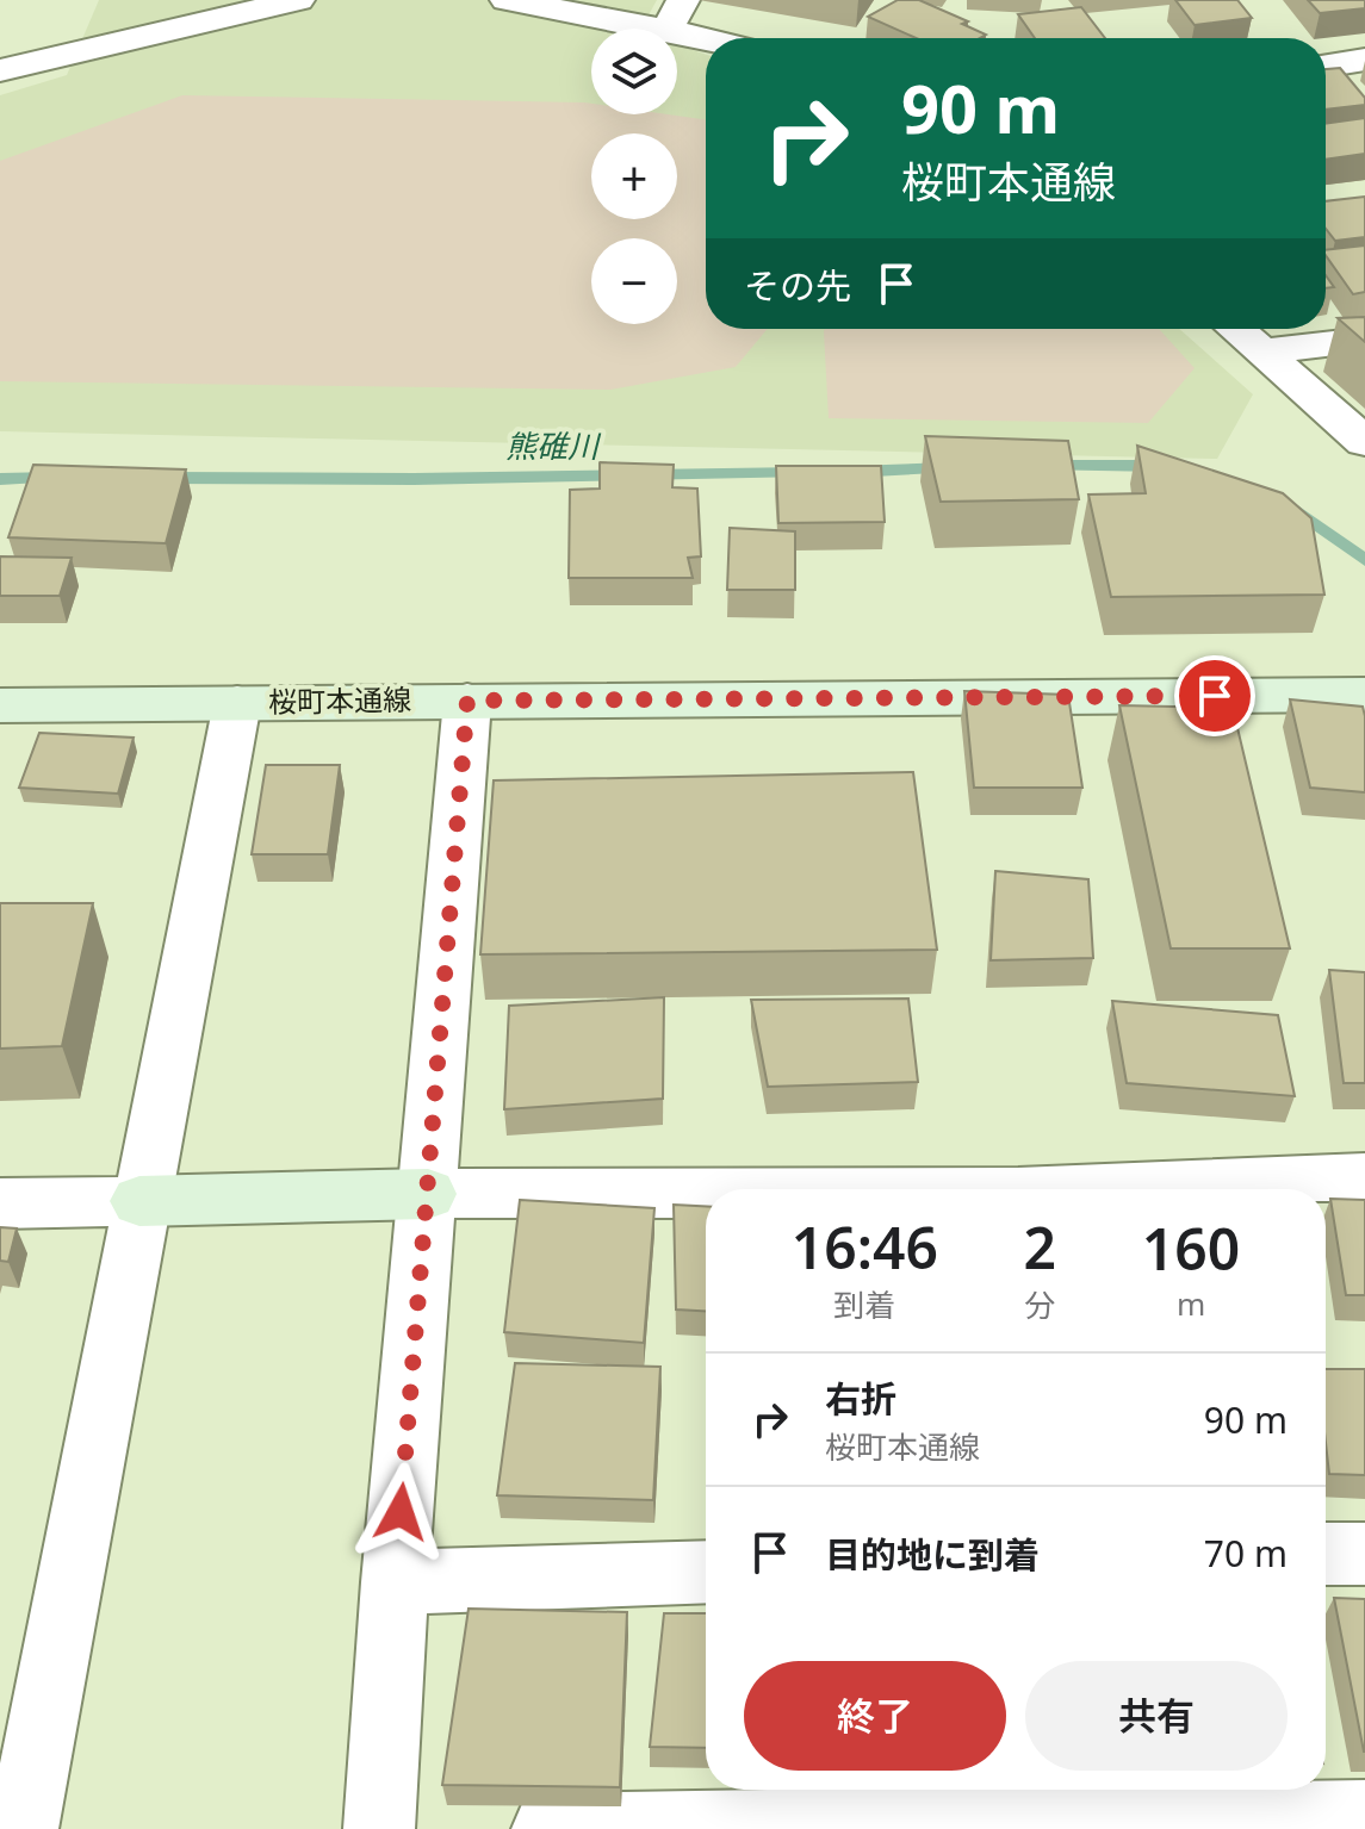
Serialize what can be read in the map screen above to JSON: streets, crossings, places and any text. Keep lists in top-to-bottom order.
{
  "streets": {
    "street": ["桜町本通線"]
  },
  "water": ["熊碓川"],
  "page": {
    "map_buttons": ["+", "−"],
    "turn": ["90 m", "桜町本通線"],
    "then": "その先",
    "eta": [
      "16:46",
      "到着",
      "2",
      "分",
      "160",
      "m"
    ],
    "list": [
      {
        "name": "右折",
        "note": "桜町本通線",
        "value": "90 m"
      },
      {
        "name": "目的地に到着",
        "value": "70 m"
      }
    ],
    "buttons": ["終了", "共有"]
  }
}
